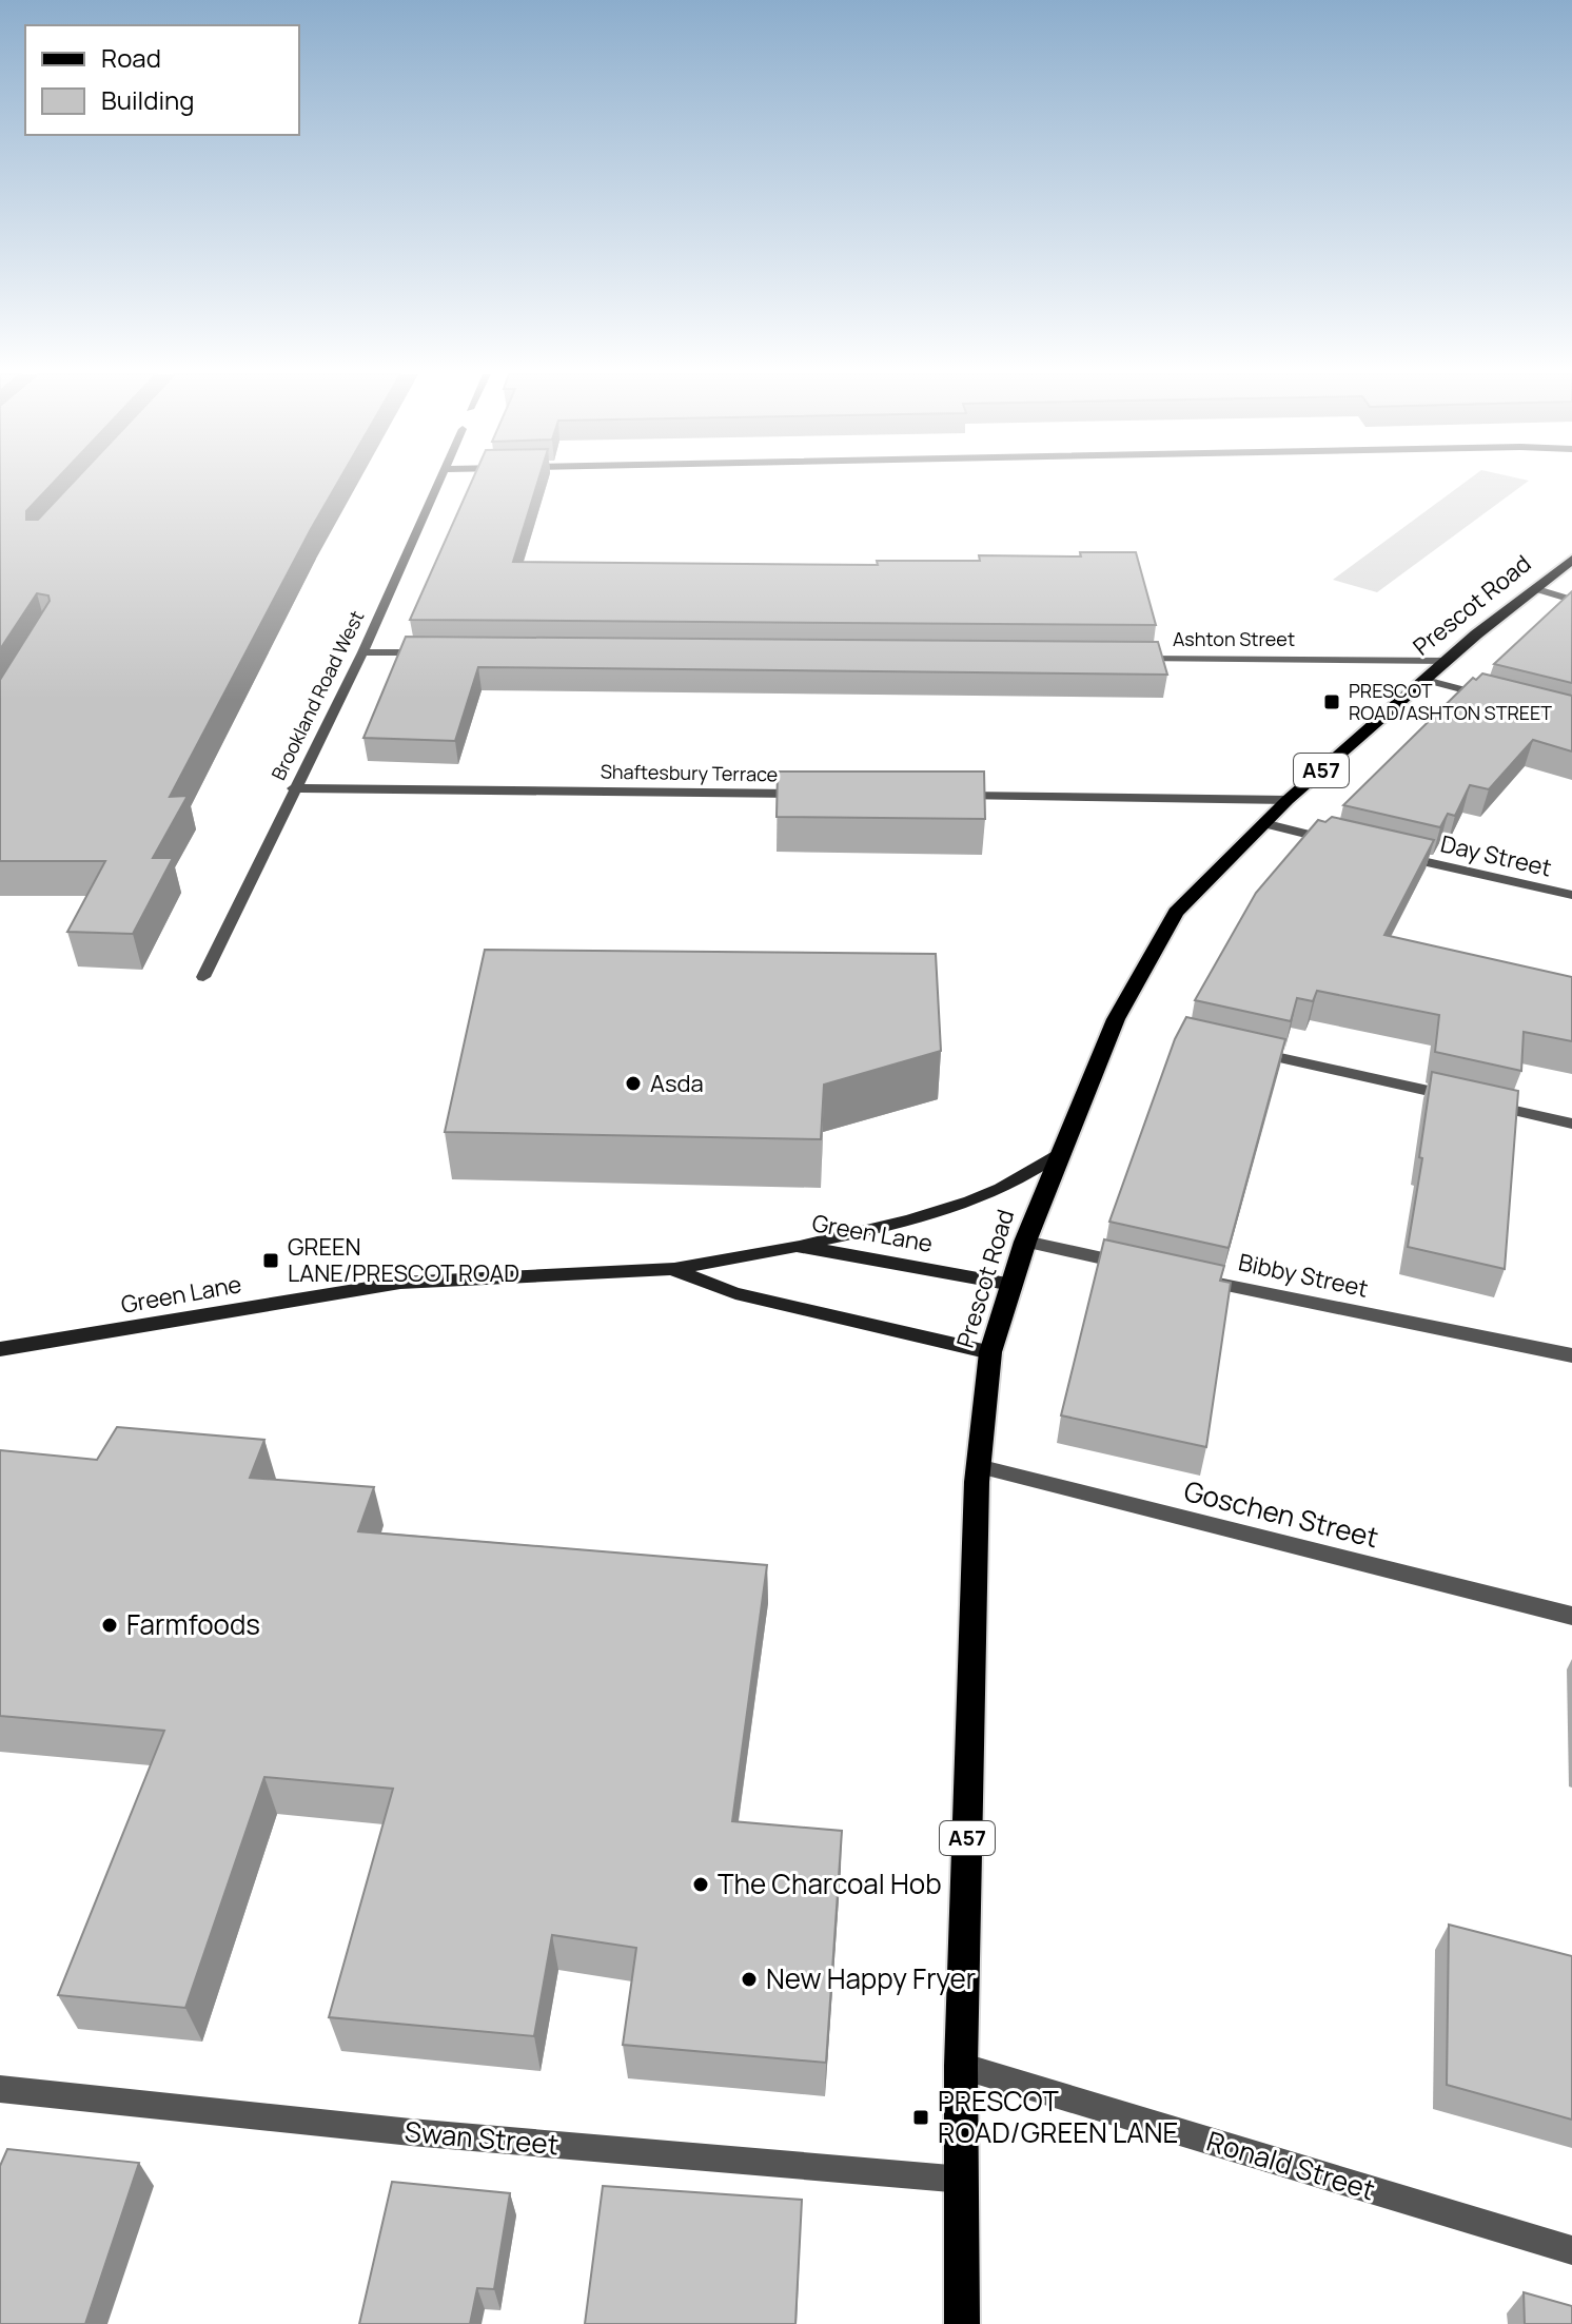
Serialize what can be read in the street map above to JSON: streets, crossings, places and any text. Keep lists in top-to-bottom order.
{
  "streets": {
    "main road": ["Prescot Road", "A57", "Green Lane"],
    "street": [
      "Ashton Street",
      "Brookland Road West",
      "Shaftesbury Terrace",
      "Day Street",
      "Bibby Street",
      "Goschen Street",
      "Swan Street",
      "Ronald Street"
    ]
  },
  "crossings": [
    ["Prescot Road", "Ashton Street"],
    ["Prescot Road", "Green Lane"],
    ["Prescot Road", "Goschen Street"],
    ["Prescot Road", "Swan Street"],
    ["Prescot Road", "Ronald Street"],
    ["Brookland Road West", "Shaftesbury Terrace"]
  ],
  "places": {
    "transit": ["PRESCOT ROAD/ASHTON STREET", "GREEN LANE/PRESCOT ROAD", "PRESCOT ROAD/GREEN LANE"],
    "other": [
      "Asda",
      "Farmfoods",
      "The Charcoal Hob",
      "New Happy Fryer"
    ]
  },
  "legend": ["Road", "Building"]
}
